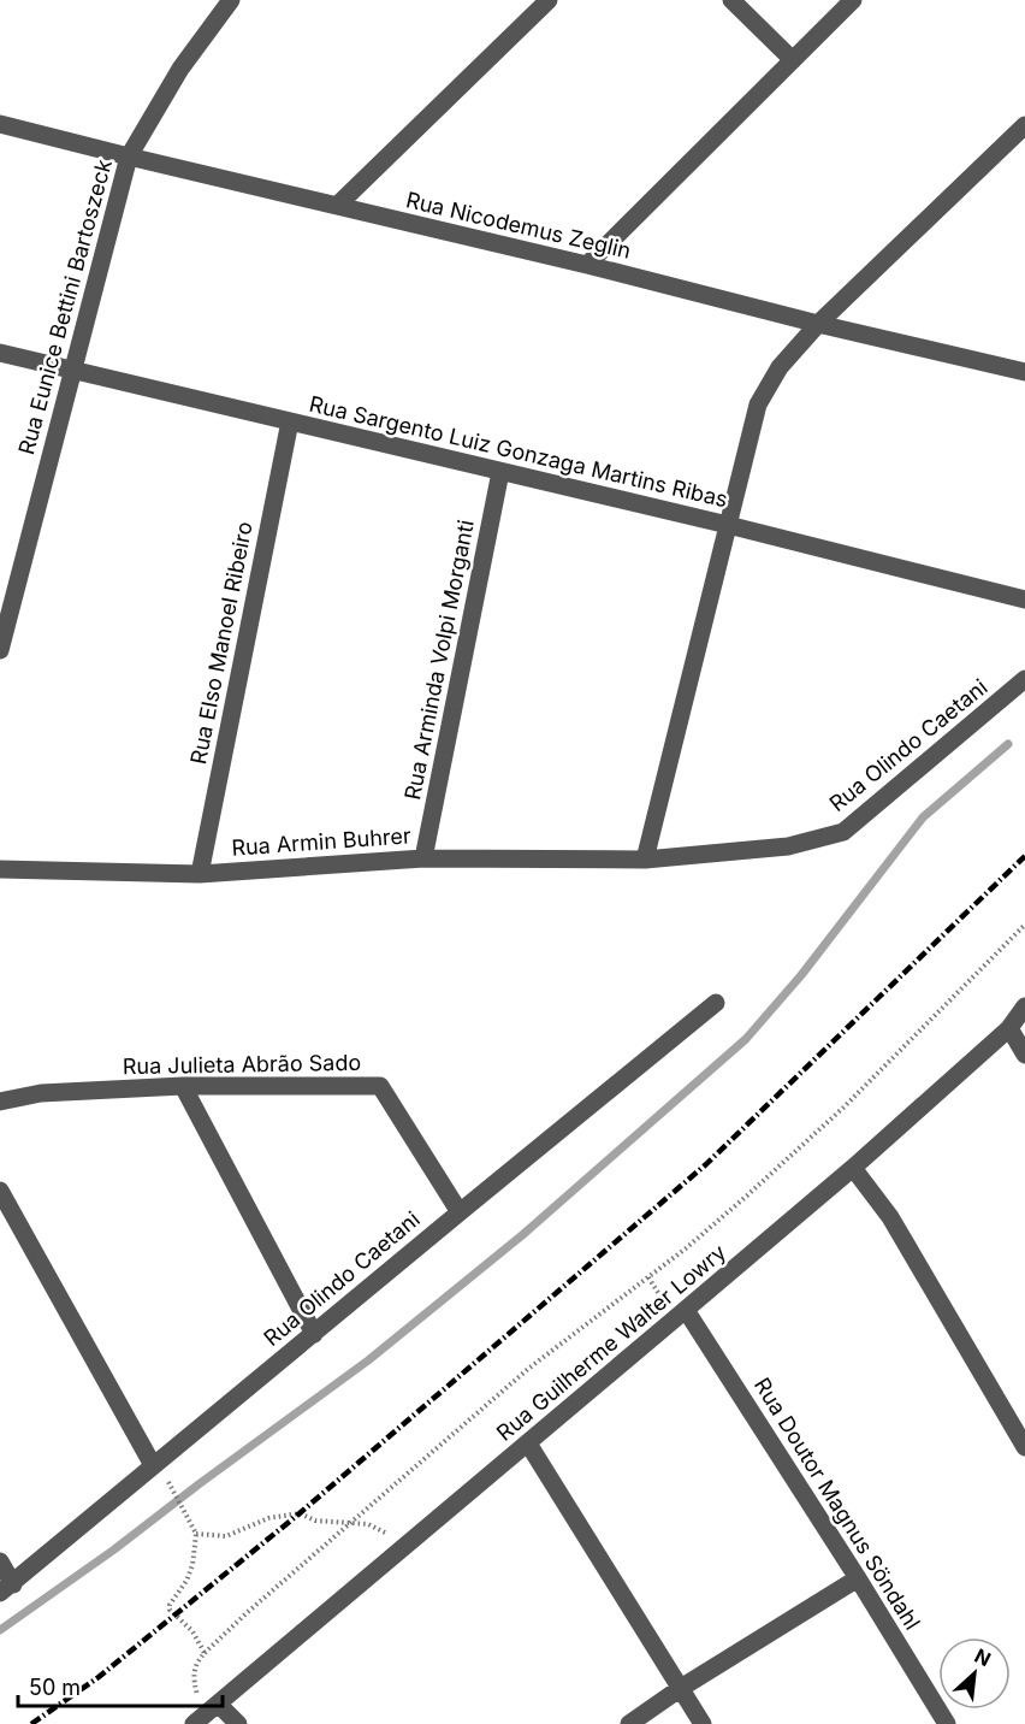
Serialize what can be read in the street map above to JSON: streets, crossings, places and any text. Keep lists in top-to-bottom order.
{
  "streets": {
    "street": [
      "Rua Nicodemus Zeglin",
      "Rua Eunice Bettini Bartoszeck",
      "Rua Sargento Luiz Gonzaga Martins Ribas",
      "Rua Elso Manoel Ribeiro",
      "Rua Arminda Volpi Morganti",
      "Rua Olindo Caetani",
      "Rua Armin Buhrer",
      "Rua Julieta Abrão Sado",
      "Rua Guilherme Walter Lowry",
      "Rua Doutor Magnus Söndahl"
    ]
  },
  "crossings": [
    ["Rua Nicodemus Zeglin", "Rua Eunice Bettini Bartoszeck"],
    ["Rua Eunice Bettini Bartoszeck", "Rua Sargento Luiz Gonzaga Martins Ribas"],
    ["Rua Sargento Luiz Gonzaga Martins Ribas", "Rua Elso Manoel Ribeiro"],
    ["Rua Sargento Luiz Gonzaga Martins Ribas", "Rua Arminda Volpi Morganti"],
    ["Rua Elso Manoel Ribeiro", "Rua Armin Buhrer"],
    ["Rua Arminda Volpi Morganti", "Rua Armin Buhrer"],
    ["Rua Olindo Caetani", "Rua Armin Buhrer"],
    ["Rua Olindo Caetani", "Rua Julieta Abrão Sado"],
    ["Rua Guilherme Walter Lowry", "Rua Doutor Magnus Söndahl"]
  ],
  "scale_bar": "50 m",
  "north": "top right"
}
